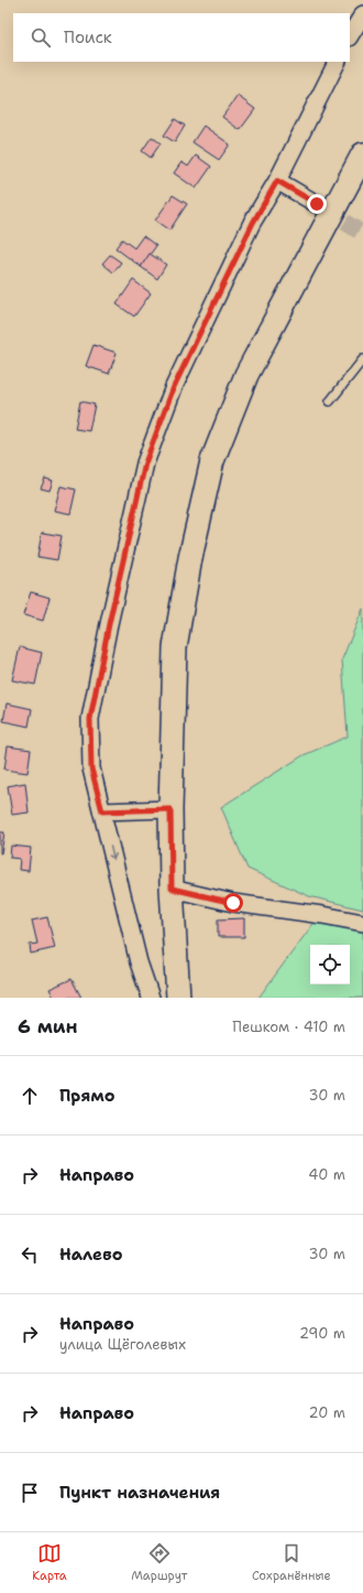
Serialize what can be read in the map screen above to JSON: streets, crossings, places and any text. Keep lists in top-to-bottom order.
{
  "page": {
    "search": "Поиск",
    "heading": ["6 мин", "Пешком · 410 m"],
    "list": [
      ["Прямо", "30 m"],
      ["Направо", "40 m"],
      ["Налево", "30 m"],
      ["Направо", "улица Щёголевых", "290 m"],
      ["Направо", "20 m"],
      "Пункт назначения"
    ],
    "nav": ["Карта", "Маршрут", "Сохранённые"]
  }
}
